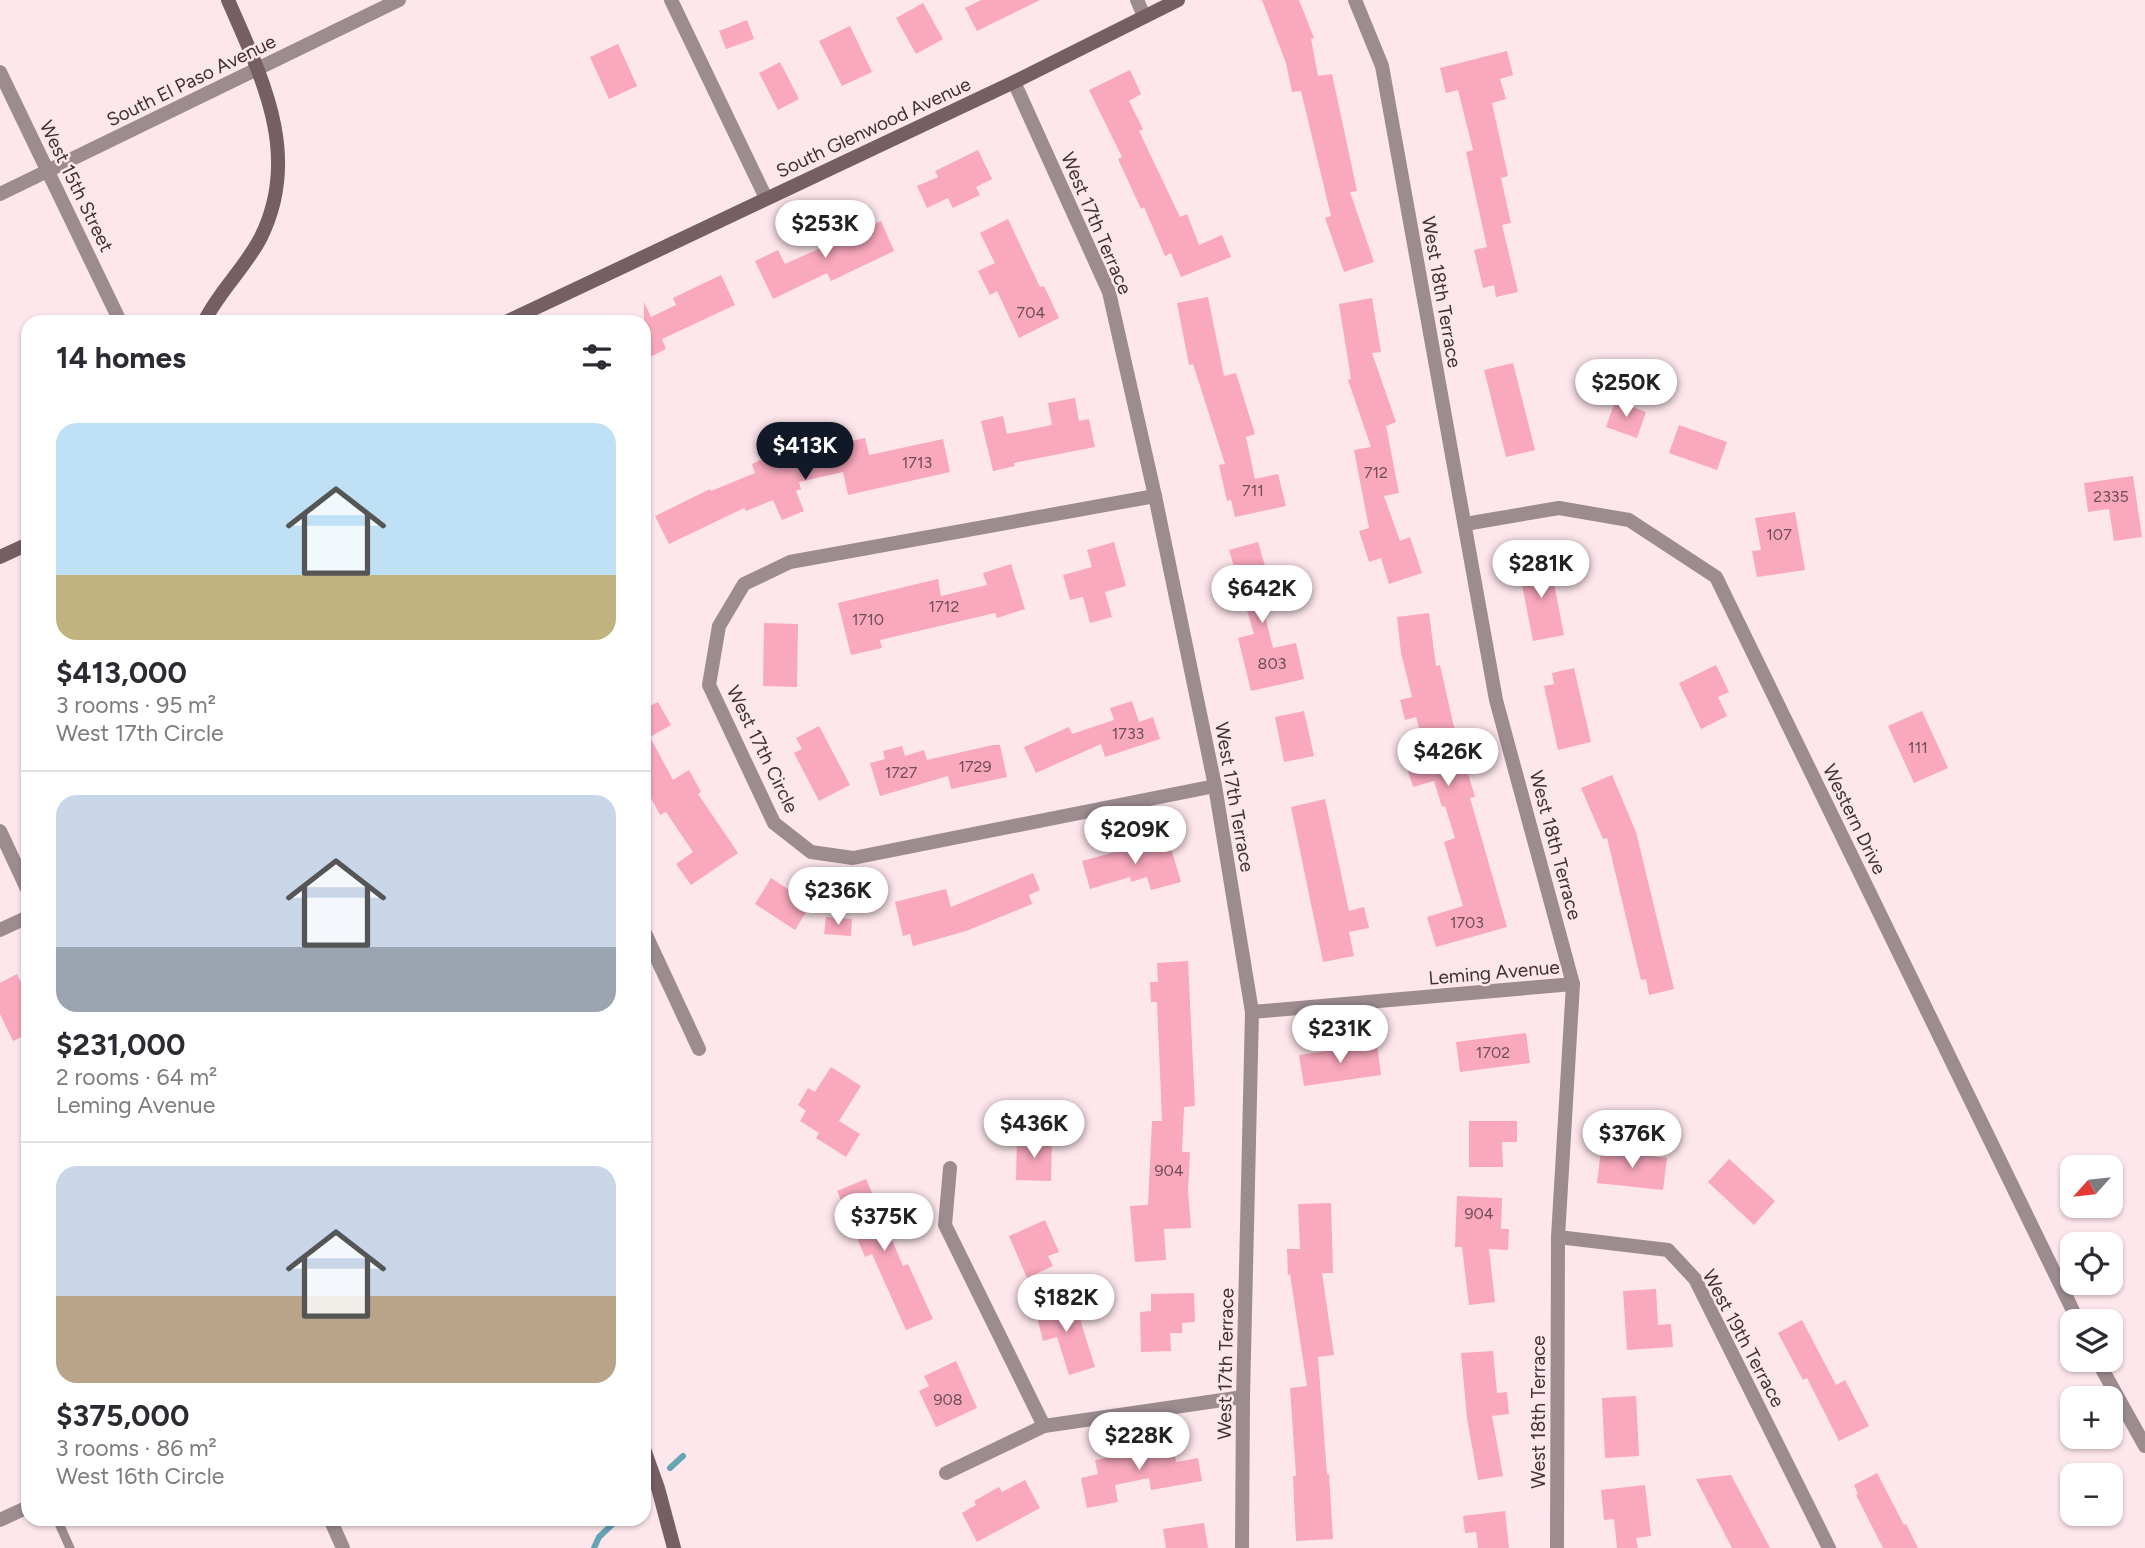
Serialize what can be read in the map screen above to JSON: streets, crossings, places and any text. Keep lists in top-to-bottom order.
{
  "streets": {
    "street": [
      "South El Paso Avenue",
      "South Glenwood Avenue",
      "West 15th Street",
      "West 17th Terrace",
      "West 18th Terrace",
      "West 17th Circle",
      "Western Drive",
      "Leming Avenue",
      "West 19th Terrace"
    ]
  },
  "crossings": [
    ["South El Paso Avenue", "West 15th Street"],
    ["South Glenwood Avenue", "West 17th Terrace"],
    ["West 17th Terrace", "West 17th Circle"],
    ["West 17th Terrace", "Leming Avenue"],
    ["West 18th Terrace", "Western Drive"],
    ["West 18th Terrace", "Leming Avenue"],
    ["West 18th Terrace", "West 19th Terrace"]
  ],
  "house_numbers": [
    "704",
    "1713",
    "712",
    "711",
    "2335",
    "107",
    "1712",
    "1710",
    "803",
    "1733",
    "111",
    "1729",
    "1727",
    "1703",
    "1702",
    "904",
    "904",
    "908"
  ],
  "north": "bottom left",
  "page": {
    "price": [
      "$253K",
      "$250K",
      "$413K",
      "$281K",
      "$642K",
      "$426K",
      "$209K",
      "$236K",
      "$231K",
      "$436K",
      "$376K",
      "$375K",
      "$182K",
      "$228K"
    ],
    "heading": "14 homes",
    "list": [
      {
        "name": "$413,000",
        "note": "3 rooms · 95 m² · West 17th Circle"
      },
      {
        "name": "$231,000",
        "note": "2 rooms · 64 m² · Leming Avenue"
      },
      {
        "name": "$375,000",
        "note": "3 rooms · 86 m² · West 16th Circle"
      }
    ],
    "map_buttons": ["+", "−"]
  }
}
